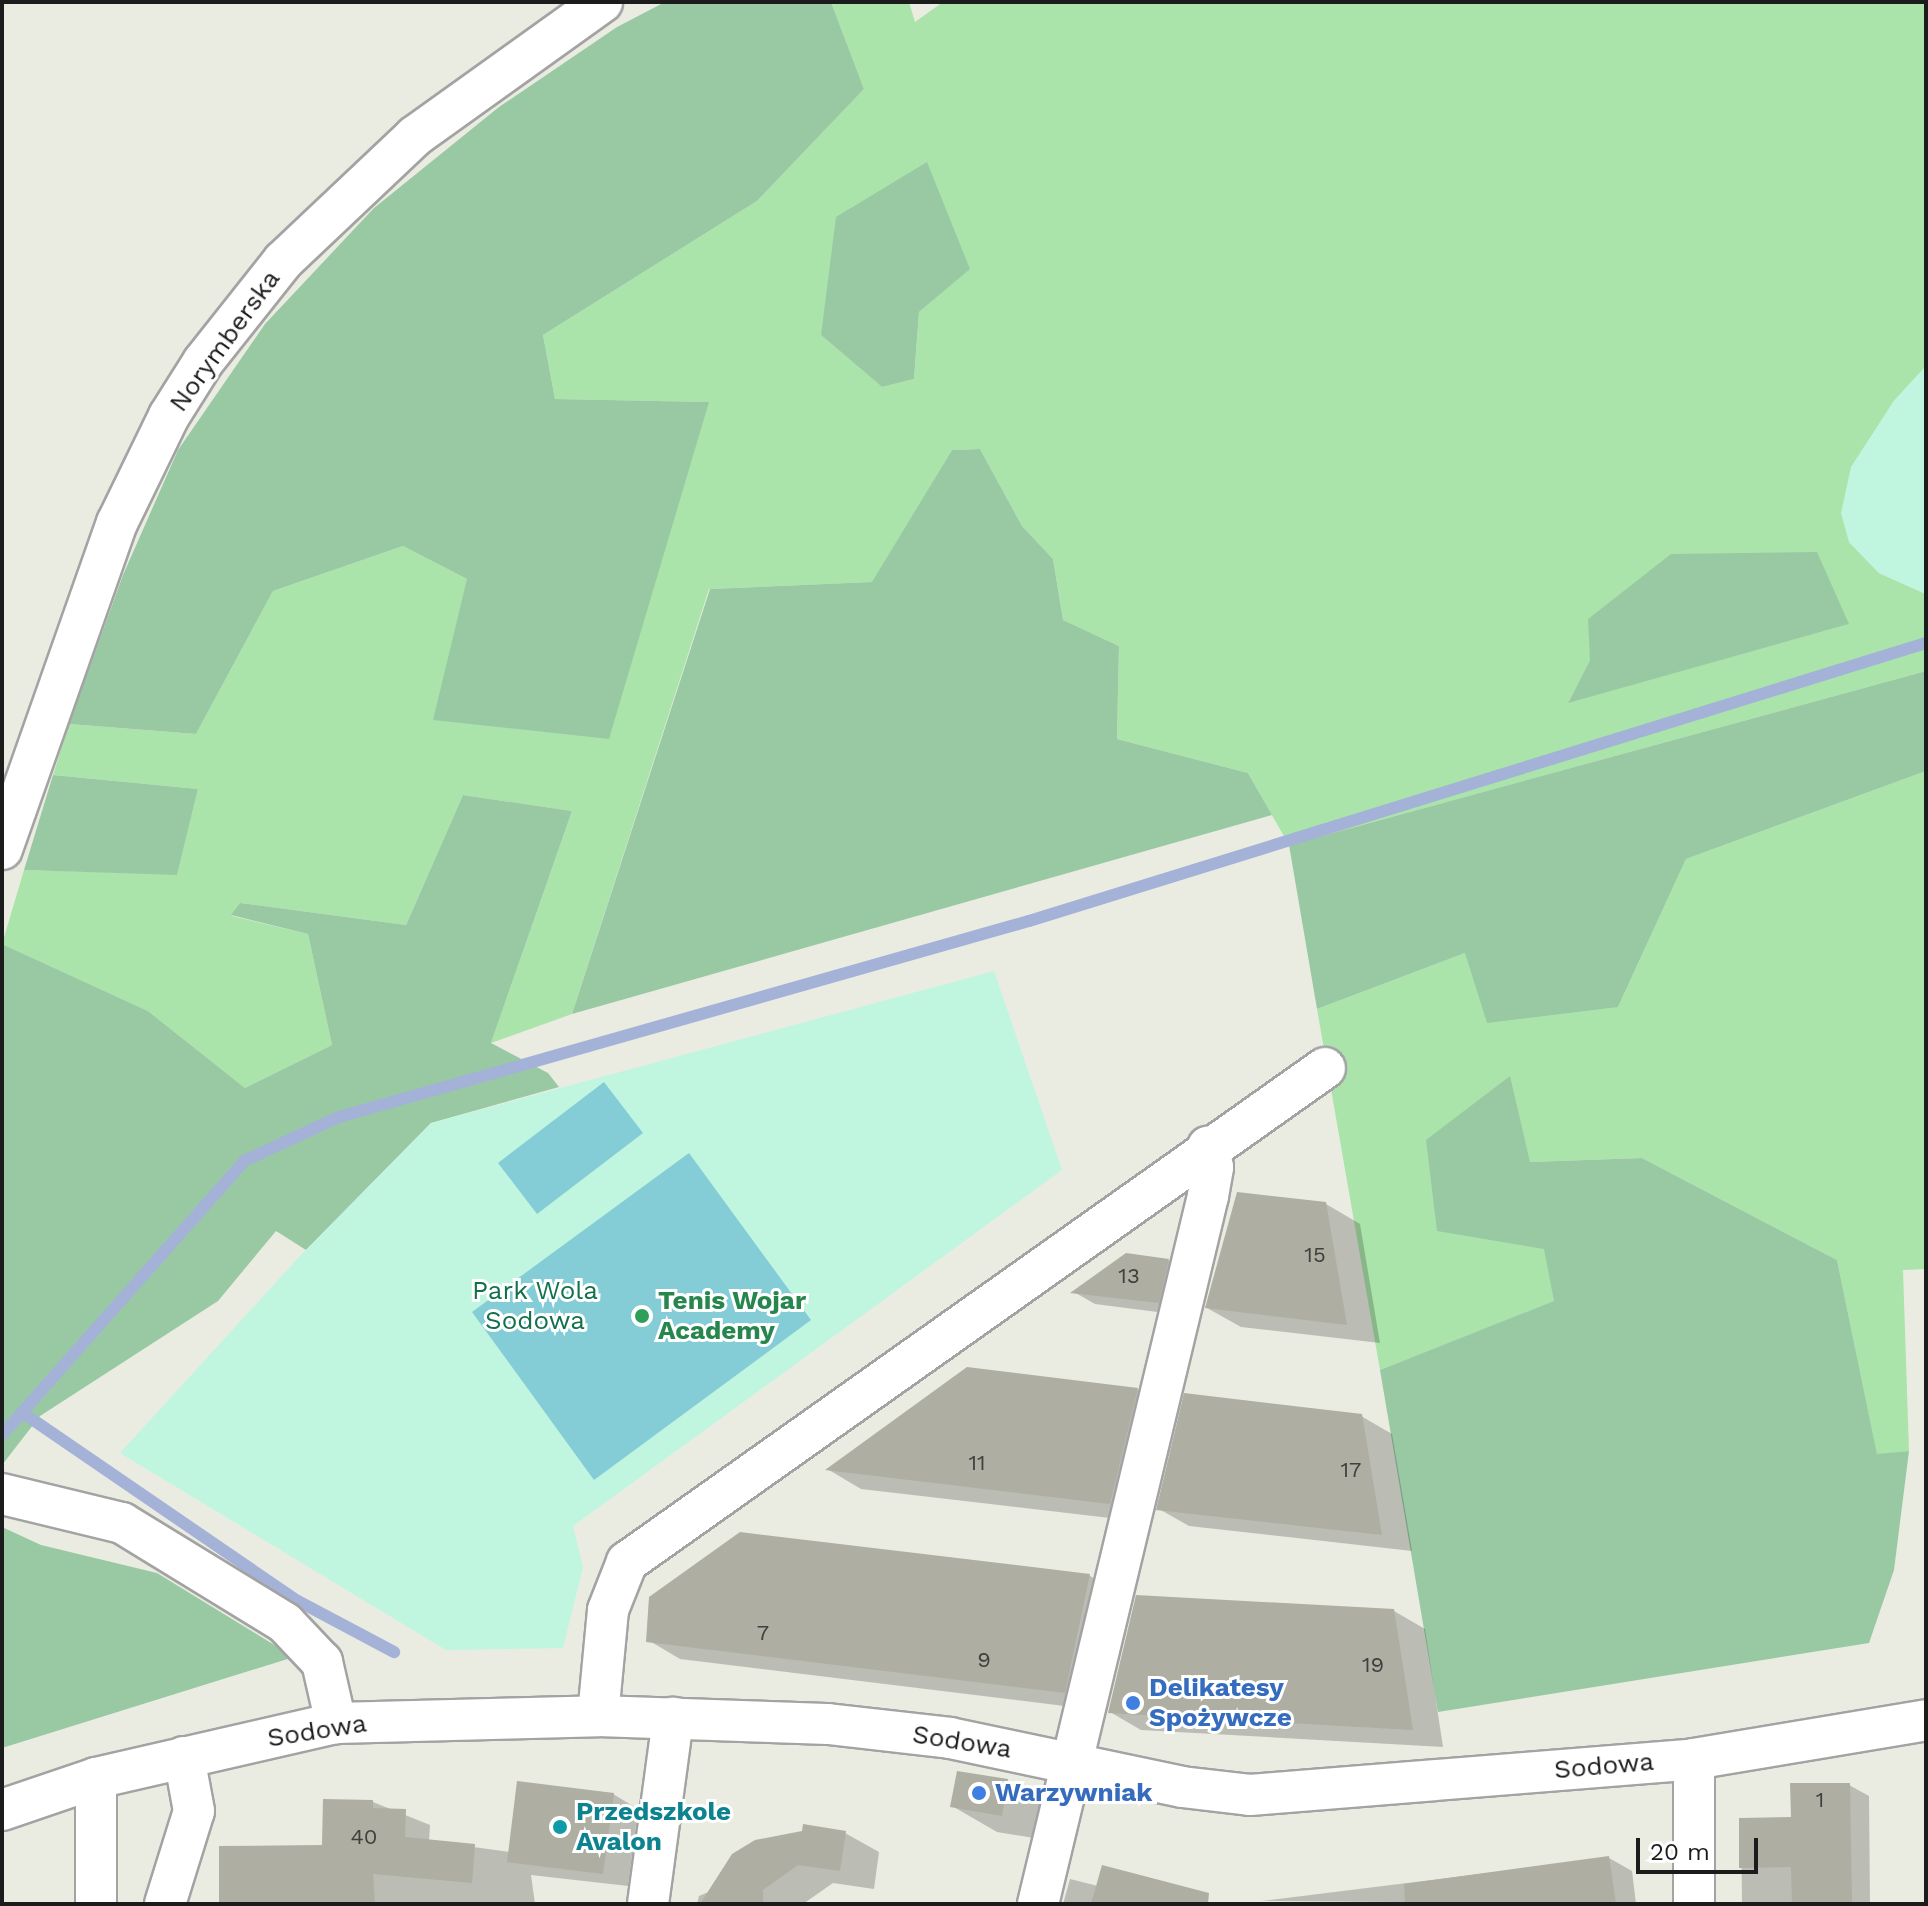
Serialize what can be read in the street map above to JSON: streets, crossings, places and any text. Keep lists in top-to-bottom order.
{
  "streets": {
    "street": ["Norymberska", "Sodowa"]
  },
  "parks": ["Park Wola Sodowa"],
  "places": [
    "Tenis Wojar Academy",
    "Delikatesy Spożywcze",
    "Warzywniak",
    "Przedszkole Avalon"
  ],
  "house_numbers": [
    "15",
    "13",
    "11",
    "17",
    "7",
    "9",
    "19",
    "1",
    "40"
  ],
  "scale_bar": "20 m"
}
